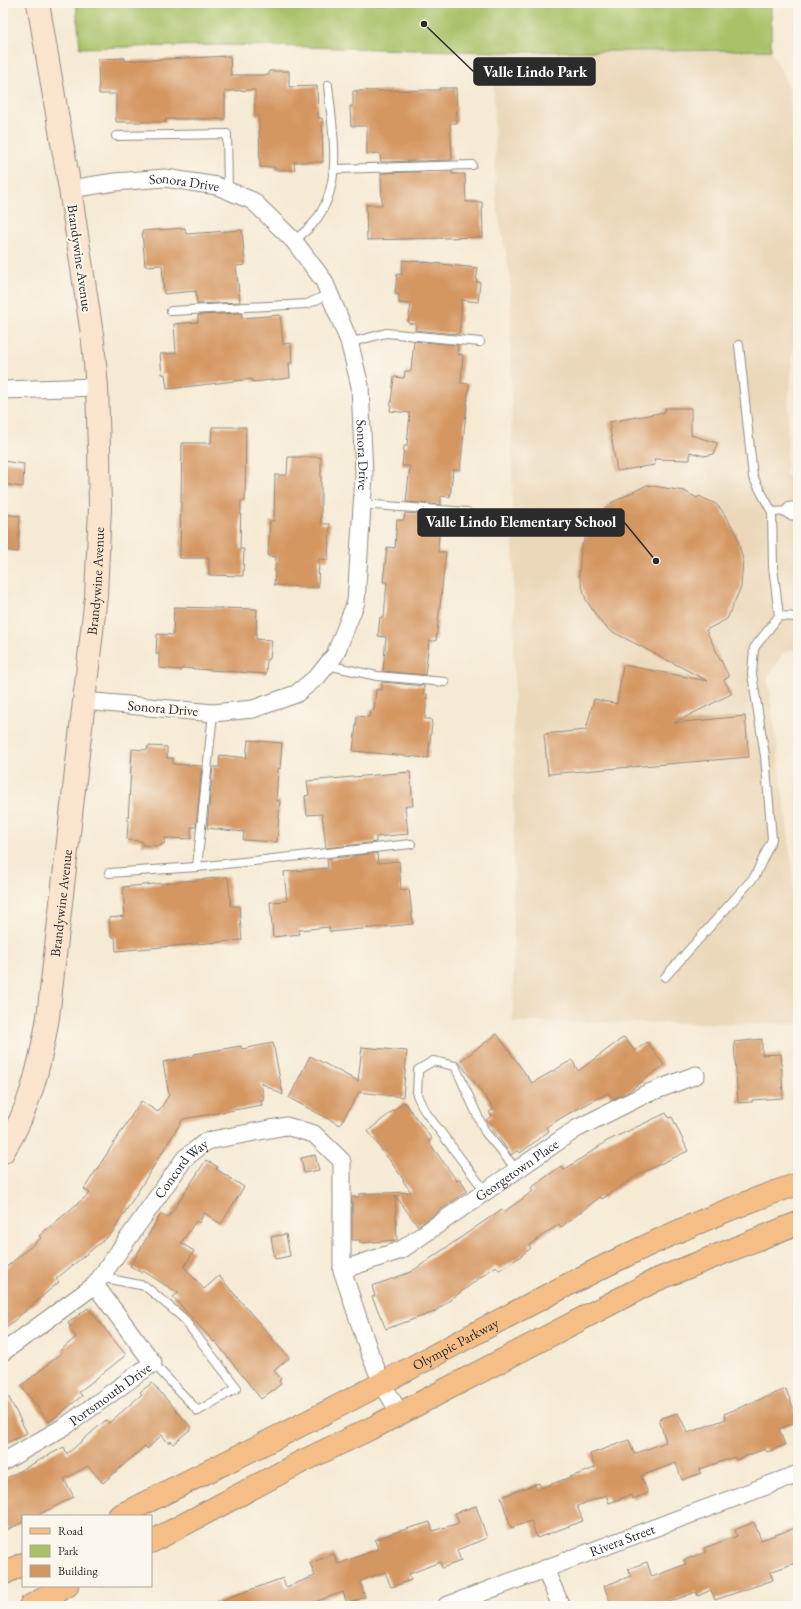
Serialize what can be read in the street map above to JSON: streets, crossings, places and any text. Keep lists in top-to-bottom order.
{
  "streets": {
    "main road": ["Olympic Parkway"],
    "street": [
      "Sonora Drive",
      "Brandywine Avenue",
      "Georgetown Place",
      "Concord Way",
      "Portsmouth Drive",
      "Rivera Street"
    ]
  },
  "crossings": [
    ["Sonora Drive", "Brandywine Avenue"],
    ["Georgetown Place", "Concord Way"],
    ["Concord Way", "Olympic Parkway"],
    ["Concord Way", "Portsmouth Drive"]
  ],
  "places": ["Valle Lindo Park", "Valle Lindo Elementary School"],
  "legend": ["Road", "Park", "Building"]
}
